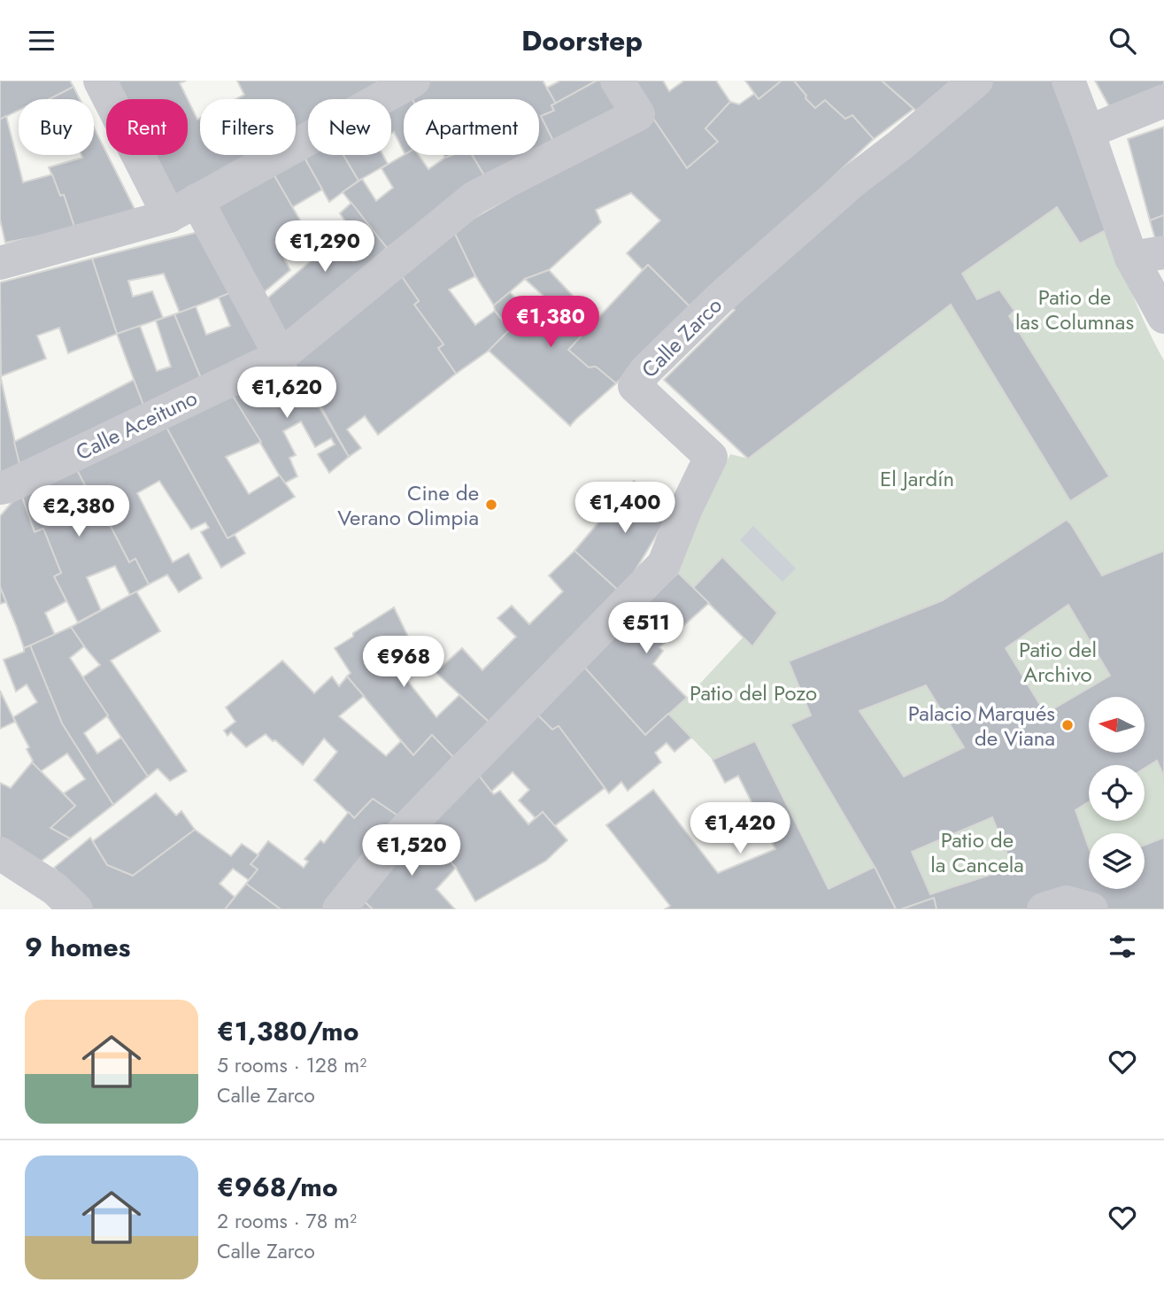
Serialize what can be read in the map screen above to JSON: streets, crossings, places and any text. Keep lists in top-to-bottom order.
{
  "streets": {
    "street": ["Calle Zarco", "Calle Aceituno"]
  },
  "parks": [
    "Patio de las Columnas",
    "El Jardín",
    "Patio del Archivo",
    "Patio del Pozo",
    "Patio de la Cancela"
  ],
  "places": ["Cine de Verano Olimpia", "Palacio Marqués de Viana"],
  "north": "left",
  "page": {
    "header": "Doorstep",
    "chip": [
      "Buy",
      "Rent",
      "Filters",
      "New",
      "Apartment"
    ],
    "price": [
      "€1,290",
      "€1,380",
      "€1,620",
      "€1,400",
      "€2,380",
      "€511",
      "€968",
      "€1,420",
      "€1,520"
    ],
    "heading": "9 homes",
    "list": [
      {
        "name": "€1,380/mo",
        "note": "5 rooms · 128 m² · Calle Zarco"
      },
      {
        "name": "€968/mo",
        "note": "2 rooms · 78 m² · Calle Zarco"
      }
    ]
  }
}
